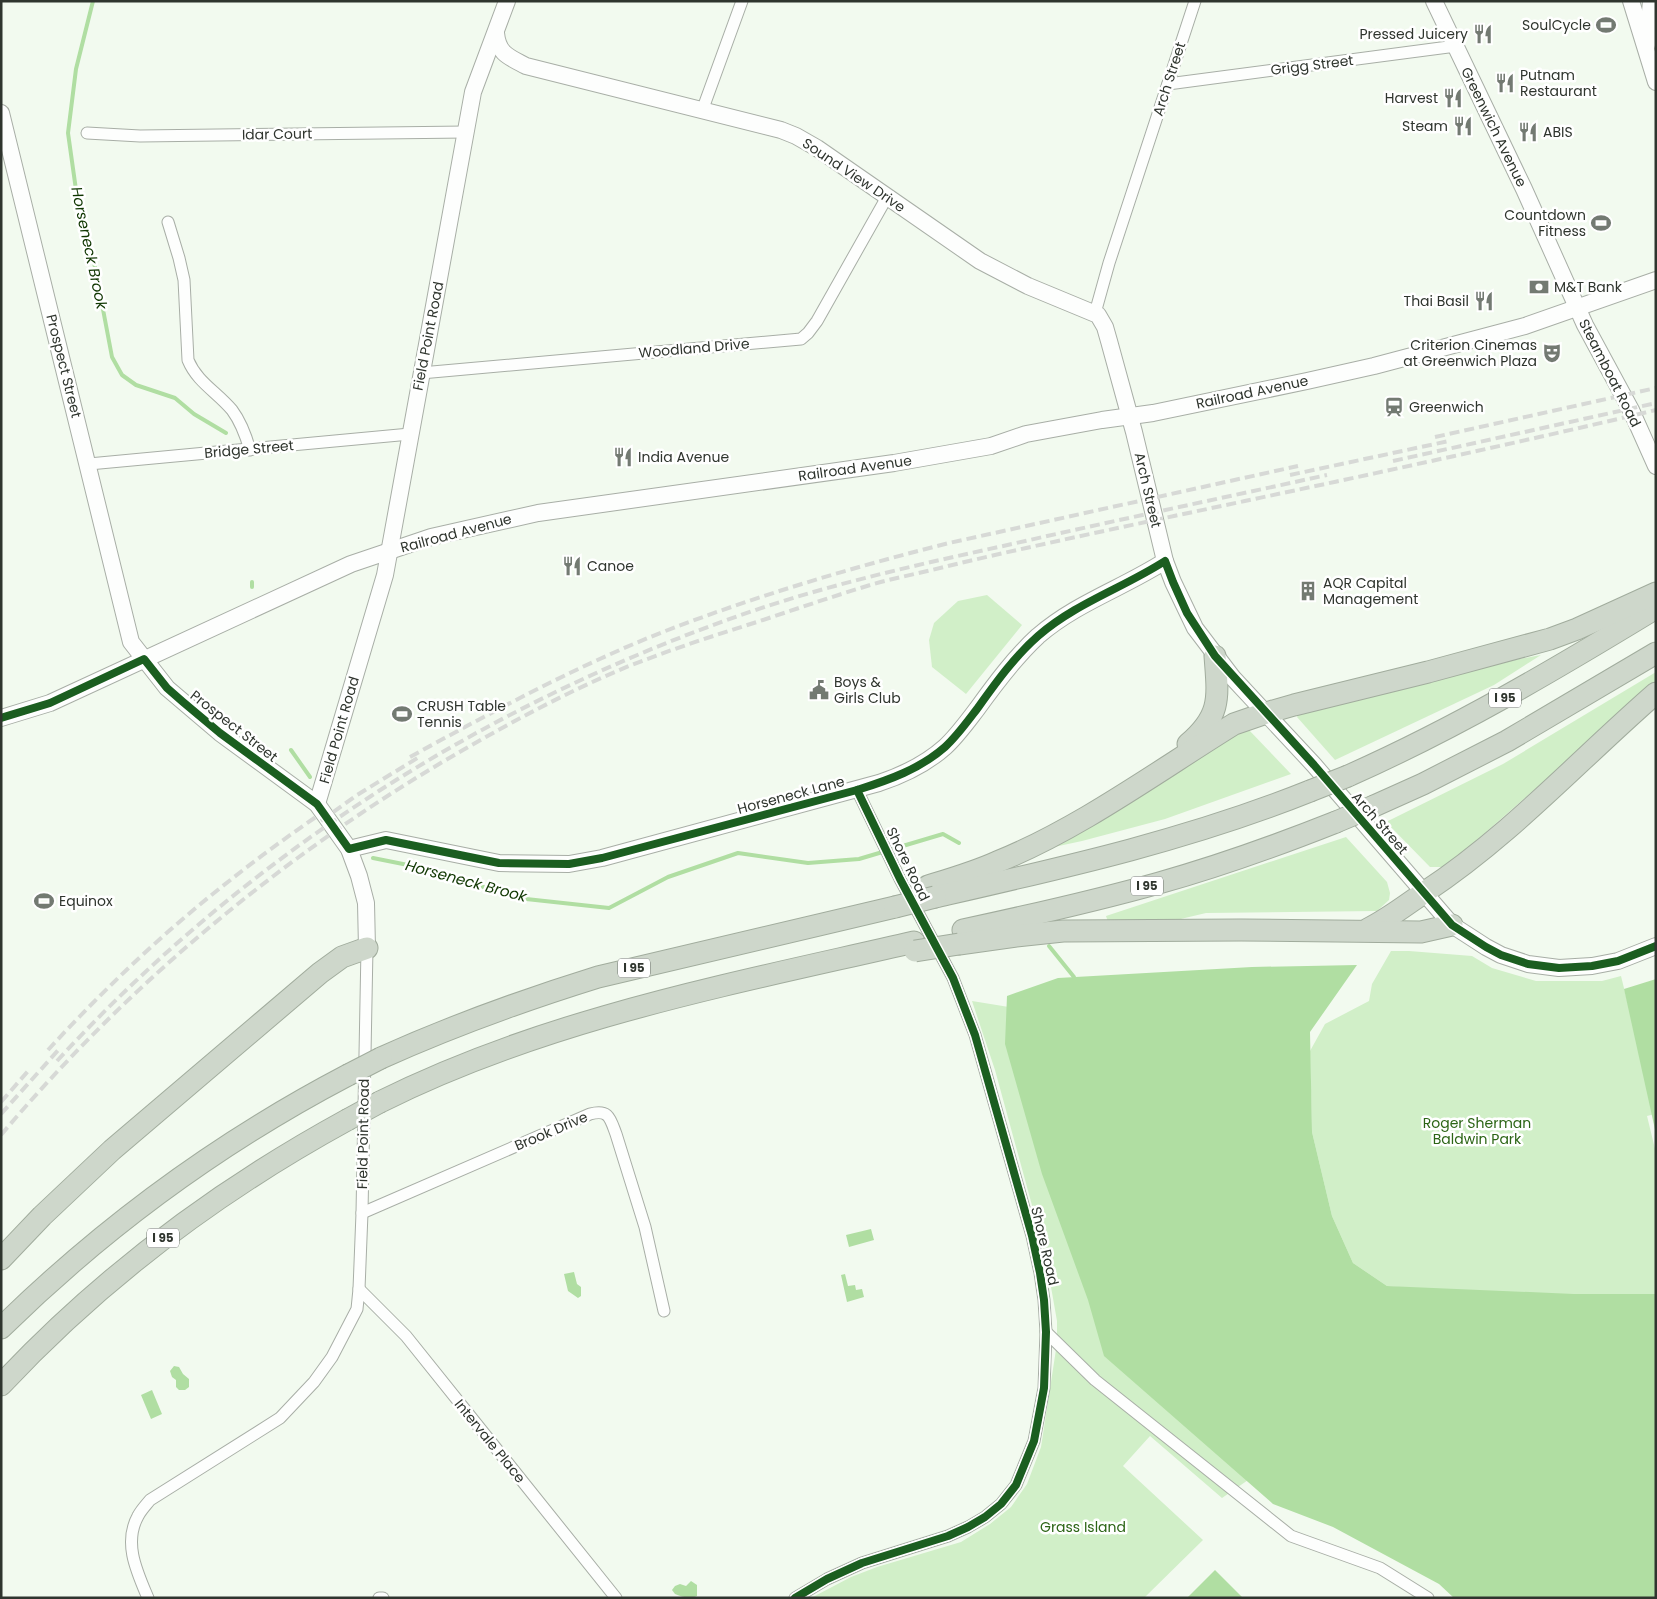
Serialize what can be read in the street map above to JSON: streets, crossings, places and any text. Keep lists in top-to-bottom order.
{
  "streets": {
    "highway": ["I 95"],
    "main road": [
      "Arch Street",
      "Greenwich Avenue",
      "Sound View Drive",
      "Field Point Road",
      "Prospect Street",
      "Steamboat Road",
      "Railroad Avenue",
      "Horseneck Lane"
    ],
    "street": [
      "Grigg Street",
      "Idar Court",
      "Woodland Drive",
      "Bridge Street",
      "Shore Road",
      "Brook Drive",
      "Intervale Place"
    ]
  },
  "crossings": [
    ["Grigg Street", "Arch Street"],
    ["Grigg Street", "Greenwich Avenue"],
    ["Arch Street", "Sound View Drive"],
    ["Arch Street", "Railroad Avenue"],
    ["Arch Street", "Horseneck Lane"],
    ["Greenwich Avenue", "Steamboat Road"],
    ["Greenwich Avenue", "Railroad Avenue"],
    ["Idar Court", "Field Point Road"],
    ["Sound View Drive", "Field Point Road"],
    ["Sound View Drive", "Woodland Drive"],
    ["Field Point Road", "Woodland Drive"],
    ["Field Point Road", "Prospect Street"],
    ["Field Point Road", "Railroad Avenue"],
    ["Field Point Road", "Bridge Street"],
    ["Field Point Road", "Horseneck Lane"],
    ["Field Point Road", "Brook Drive"],
    ["Field Point Road", "Intervale Place"],
    ["Prospect Street", "Railroad Avenue"],
    ["Prospect Street", "Bridge Street"],
    ["Steamboat Road", "Railroad Avenue"],
    ["Horseneck Lane", "Shore Road"]
  ],
  "water": ["Horseneck Brook"],
  "parks": ["Roger Sherman Baldwin Park", "Grass Island"],
  "places": {
    "sports": [
      "SoulCycle",
      "Countdown Fitness",
      "CRUSH Table Tennis",
      "Equinox"
    ],
    "restaurant": [
      "Pressed Juicery",
      "Putnam Restaurant",
      "Harvest",
      "Steam",
      "ABIS",
      "Thai Basil",
      "India Avenue",
      "Canoe"
    ],
    "bank": ["M&T Bank"],
    "theatre": ["Criterion Cinemas at Greenwich Plaza"],
    "station": ["Greenwich"],
    "building": ["AQR Capital Management"],
    "public building": ["Boys & Girls Club"]
  }
}
